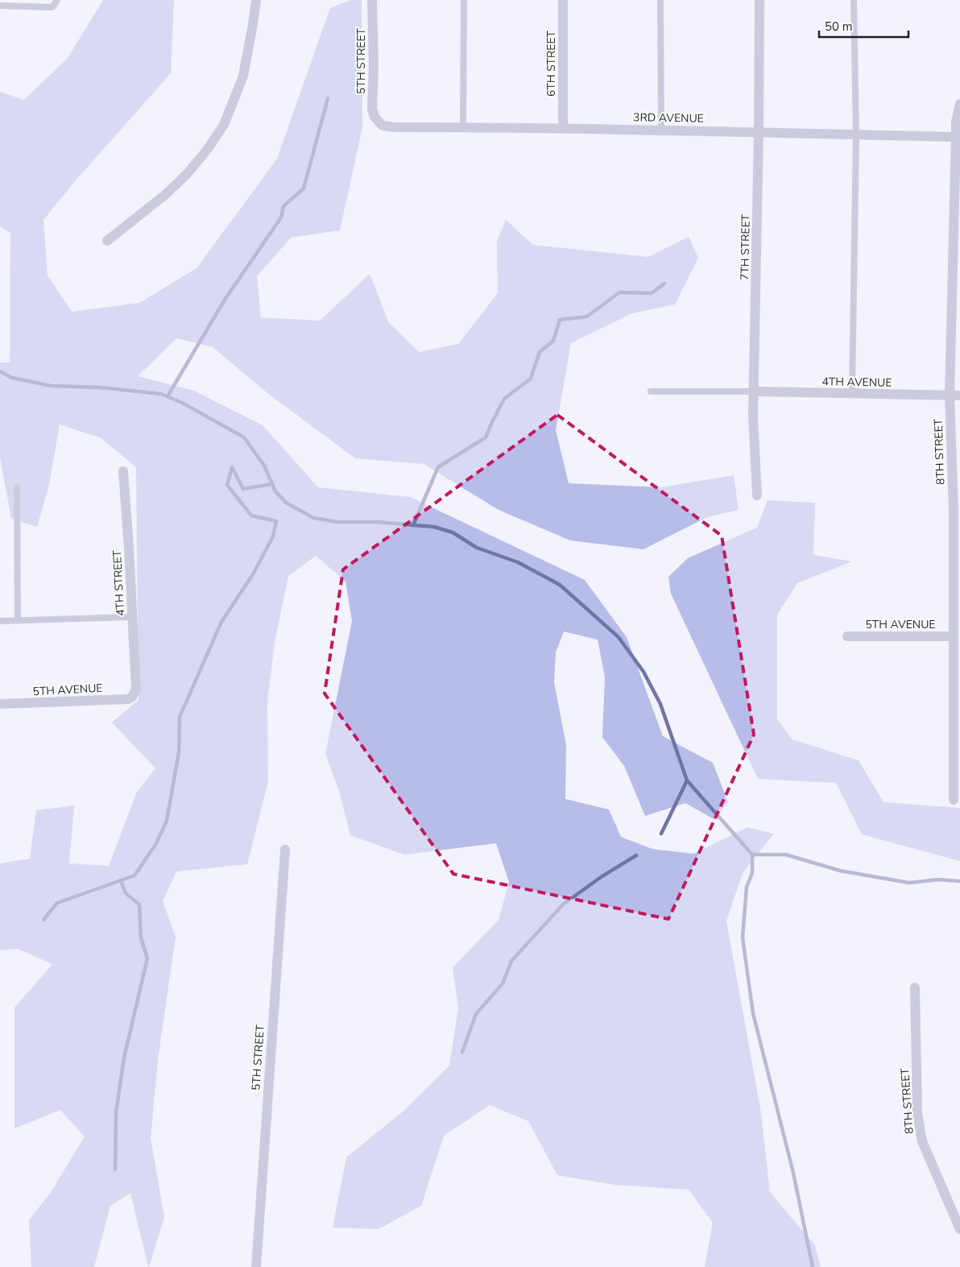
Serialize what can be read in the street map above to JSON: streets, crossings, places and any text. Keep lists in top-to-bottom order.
{
  "streets": {
    "street": [
      "5TH STREET",
      "6TH STREET",
      "3RD AVENUE",
      "7TH STREET",
      "4TH AVENUE",
      "8TH STREET",
      "4TH STREET",
      "5TH AVENUE"
    ]
  },
  "crossings": [
    ["5TH STREET", "3RD AVENUE"],
    ["6TH STREET", "3RD AVENUE"],
    ["3RD AVENUE", "7TH STREET"],
    ["3RD AVENUE", "8TH STREET"],
    ["7TH STREET", "4TH AVENUE"],
    ["4TH AVENUE", "8TH STREET"],
    ["8TH STREET", "5TH AVENUE"],
    ["4TH STREET", "5TH AVENUE"]
  ],
  "scale_bar": "50 m"
}
